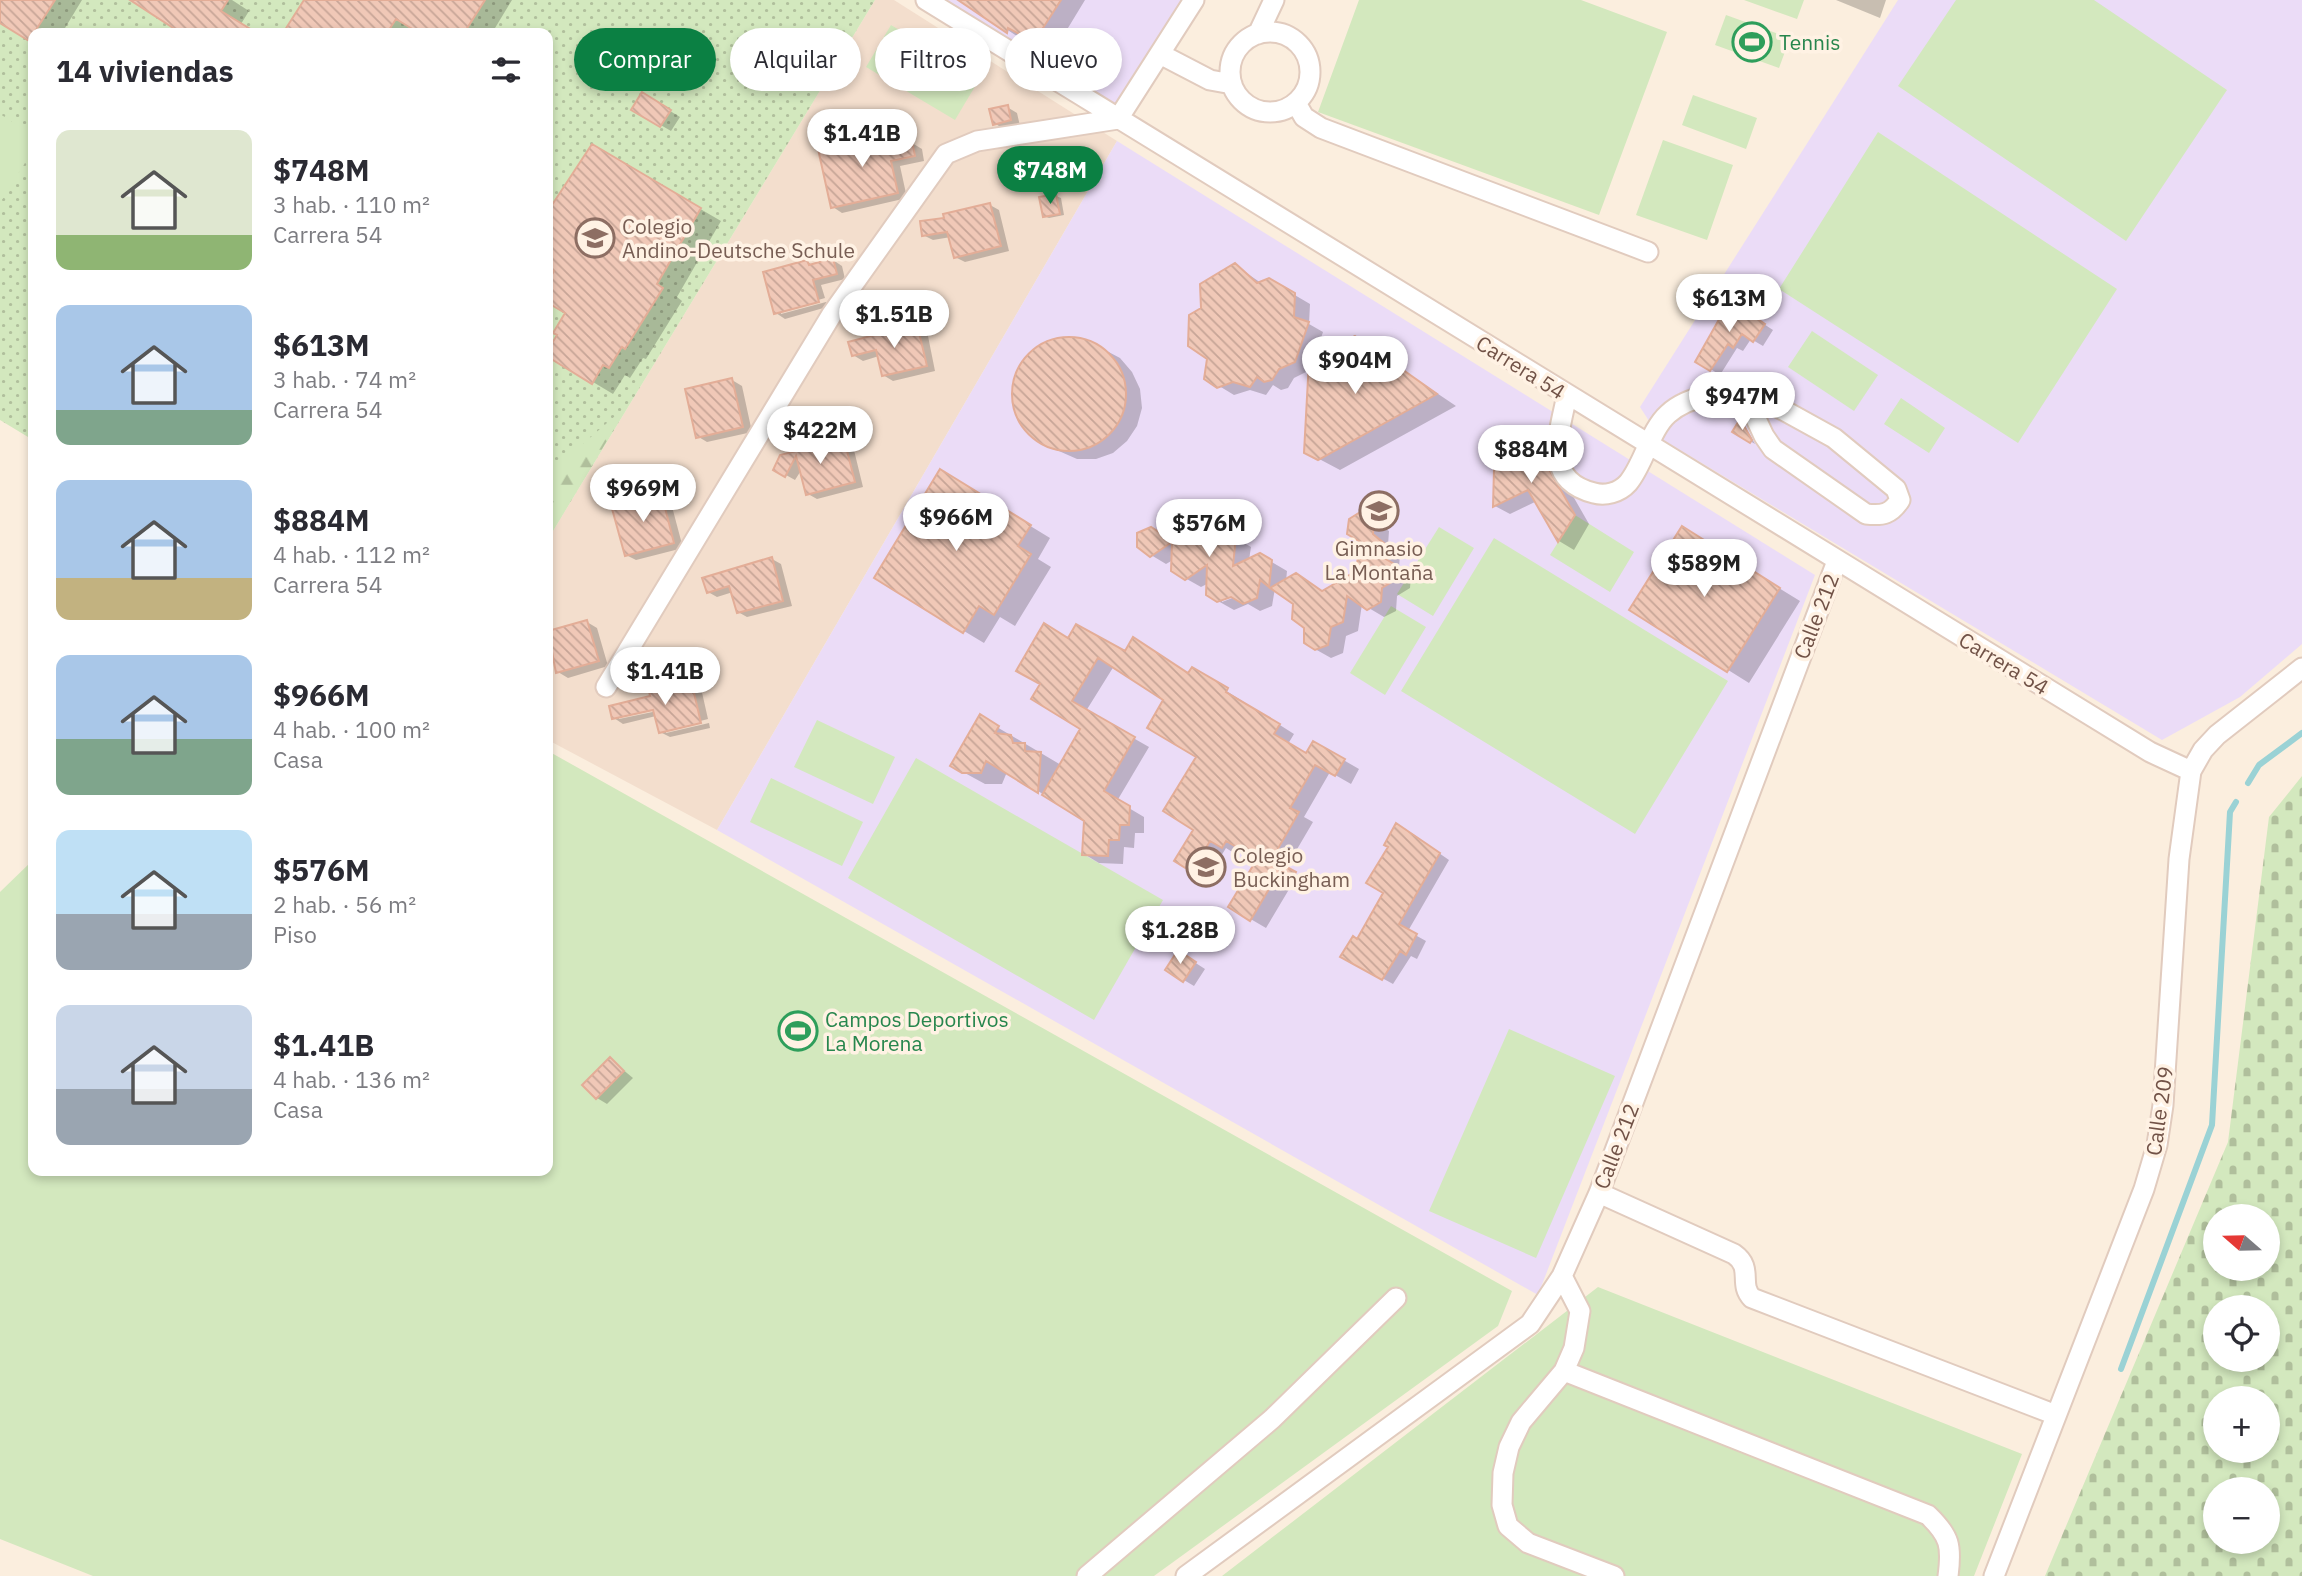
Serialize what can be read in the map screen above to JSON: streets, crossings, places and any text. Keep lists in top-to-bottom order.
{
  "streets": {
    "street": ["Carrera 54", "Calle 212", "Calle 209"]
  },
  "crossings": [
    ["Carrera 54", "Calle 212"],
    ["Carrera 54", "Calle 209"]
  ],
  "places": {
    "sports": ["Tennis", "Campos Deportivos La Morena"],
    "school or university": ["Colegio Andino-Deutsche Schule", "Gimnasio La Montaña", "Colegio Buckingham"]
  },
  "north": "left",
  "page": {
    "chip": [
      "Comprar",
      "Alquilar",
      "Filtros",
      "Nuevo"
    ],
    "heading": "14 viviendas",
    "price": [
      "$1.41B",
      "$748M",
      "$613M",
      "$1.51B",
      "$904M",
      "$947M",
      "$422M",
      "$884M",
      "$969M",
      "$966M",
      "$576M",
      "$589M",
      "$1.41B",
      "$1.28B"
    ],
    "list": [
      {
        "name": "$748M",
        "note": "3 hab. · 110 m² · Carrera 54"
      },
      {
        "name": "$613M",
        "note": "3 hab. · 74 m² · Carrera 54"
      },
      {
        "name": "$884M",
        "note": "4 hab. · 112 m² · Carrera 54"
      },
      {
        "name": "$966M",
        "note": "4 hab. · 100 m² · Casa"
      },
      {
        "name": "$576M",
        "note": "2 hab. · 56 m² · Piso"
      },
      {
        "name": "$1.41B",
        "note": "4 hab. · 136 m² · Casa"
      }
    ],
    "map_buttons": ["+", "−"]
  }
}
